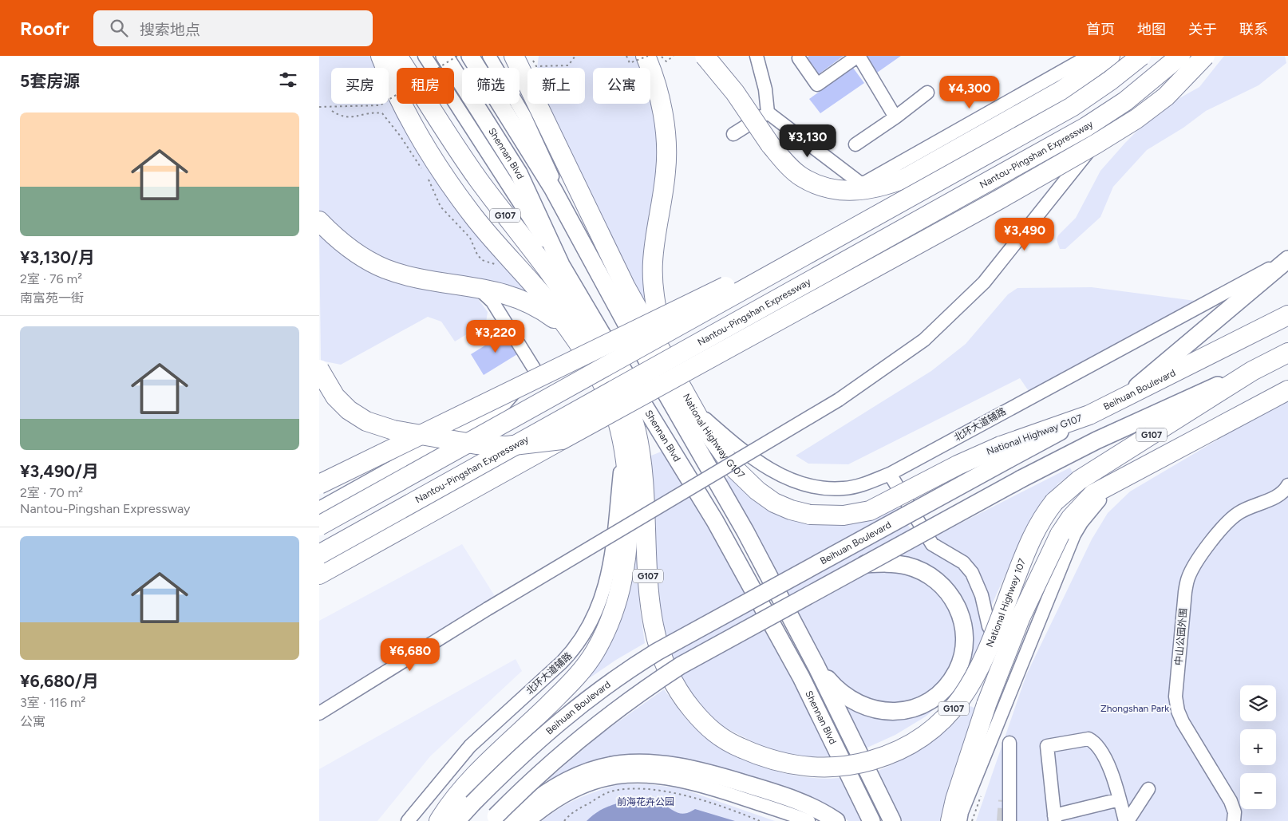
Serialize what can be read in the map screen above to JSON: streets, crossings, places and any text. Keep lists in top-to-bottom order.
{
  "streets": {
    "highway": [
      "Nantou-Pingshan Expressway",
      "G107",
      "Beihuan Boulevard",
      "National Highway G107",
      "National Highway 107"
    ],
    "main road": ["Shennan Blvd", "北环大道辅路"],
    "street": ["中山公园外围"]
  },
  "crossings": [
    ["G107", "National Highway 107"],
    ["Beihuan Boulevard", "北环大道辅路"],
    ["Beihuan Boulevard", "National Highway G107"],
    ["北环大道辅路", "National Highway G107"]
  ],
  "parks": ["Zhongshan Park", "前海花卉公园"],
  "page": {
    "header": "Roofr",
    "search": "搜索地点",
    "nav": [
      "首页",
      "地图",
      "关于",
      "联系"
    ],
    "heading": "5套房源",
    "chip": [
      "买房",
      "租房",
      "筛选",
      "新上",
      "公寓"
    ],
    "price": [
      "¥4,300",
      "¥3,130",
      "¥3,490",
      "¥3,220",
      "¥6,680"
    ],
    "list": [
      {
        "name": "¥3,130/月",
        "note": "2室 · 76 m² · 南富苑一街"
      },
      {
        "name": "¥3,490/月",
        "note": "2室 · 70 m² · Nantou-Pingshan Expressway"
      },
      {
        "name": "¥6,680/月",
        "note": "3室 · 116 m² · 公寓"
      }
    ],
    "map_buttons": ["+", "−"]
  }
}
